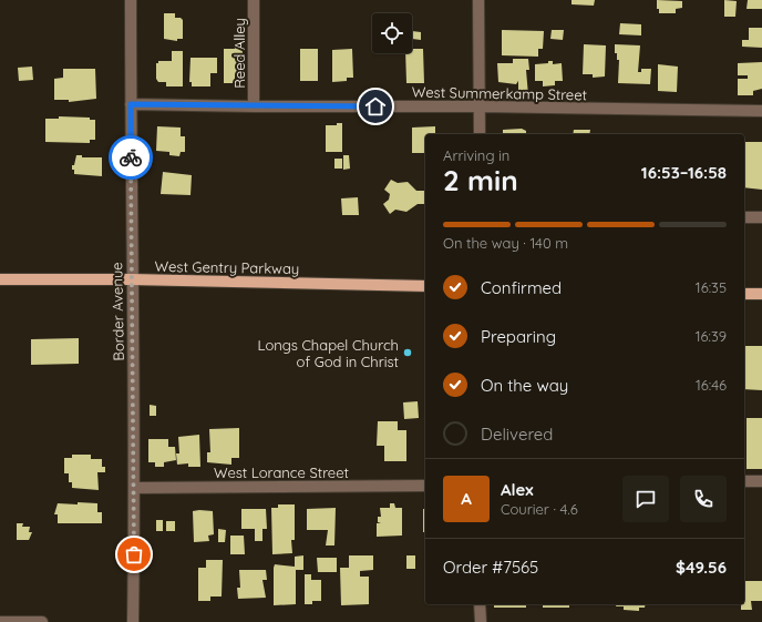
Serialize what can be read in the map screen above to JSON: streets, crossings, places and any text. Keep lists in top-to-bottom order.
{
  "streets": {
    "main road": ["West Gentry Parkway"],
    "street": [
      "Reed Alley",
      "West Summerkamp Street",
      "Border Avenue",
      "West Lorance Street"
    ]
  },
  "crossings": [
    ["Reed Alley", "West Summerkamp Street"],
    ["West Summerkamp Street", "Border Avenue"],
    ["West Gentry Parkway", "Border Avenue"],
    ["Border Avenue", "West Lorance Street"]
  ],
  "places": ["Longs Chapel Church of God in Christ"],
  "page": {
    "heading": ["2 min", "Arriving in", "16:53–16:58"],
    "panel": [
      "Alex",
      "Courier · 4.6",
      "Order #7565",
      "$49.56"
    ],
    "bar": "On the way · 140 m",
    "list": [
      ["Confirmed", "16:35"],
      ["Preparing", "16:39"],
      ["On the way", "16:46"],
      "Delivered"
    ],
    "round": "A"
  }
}
